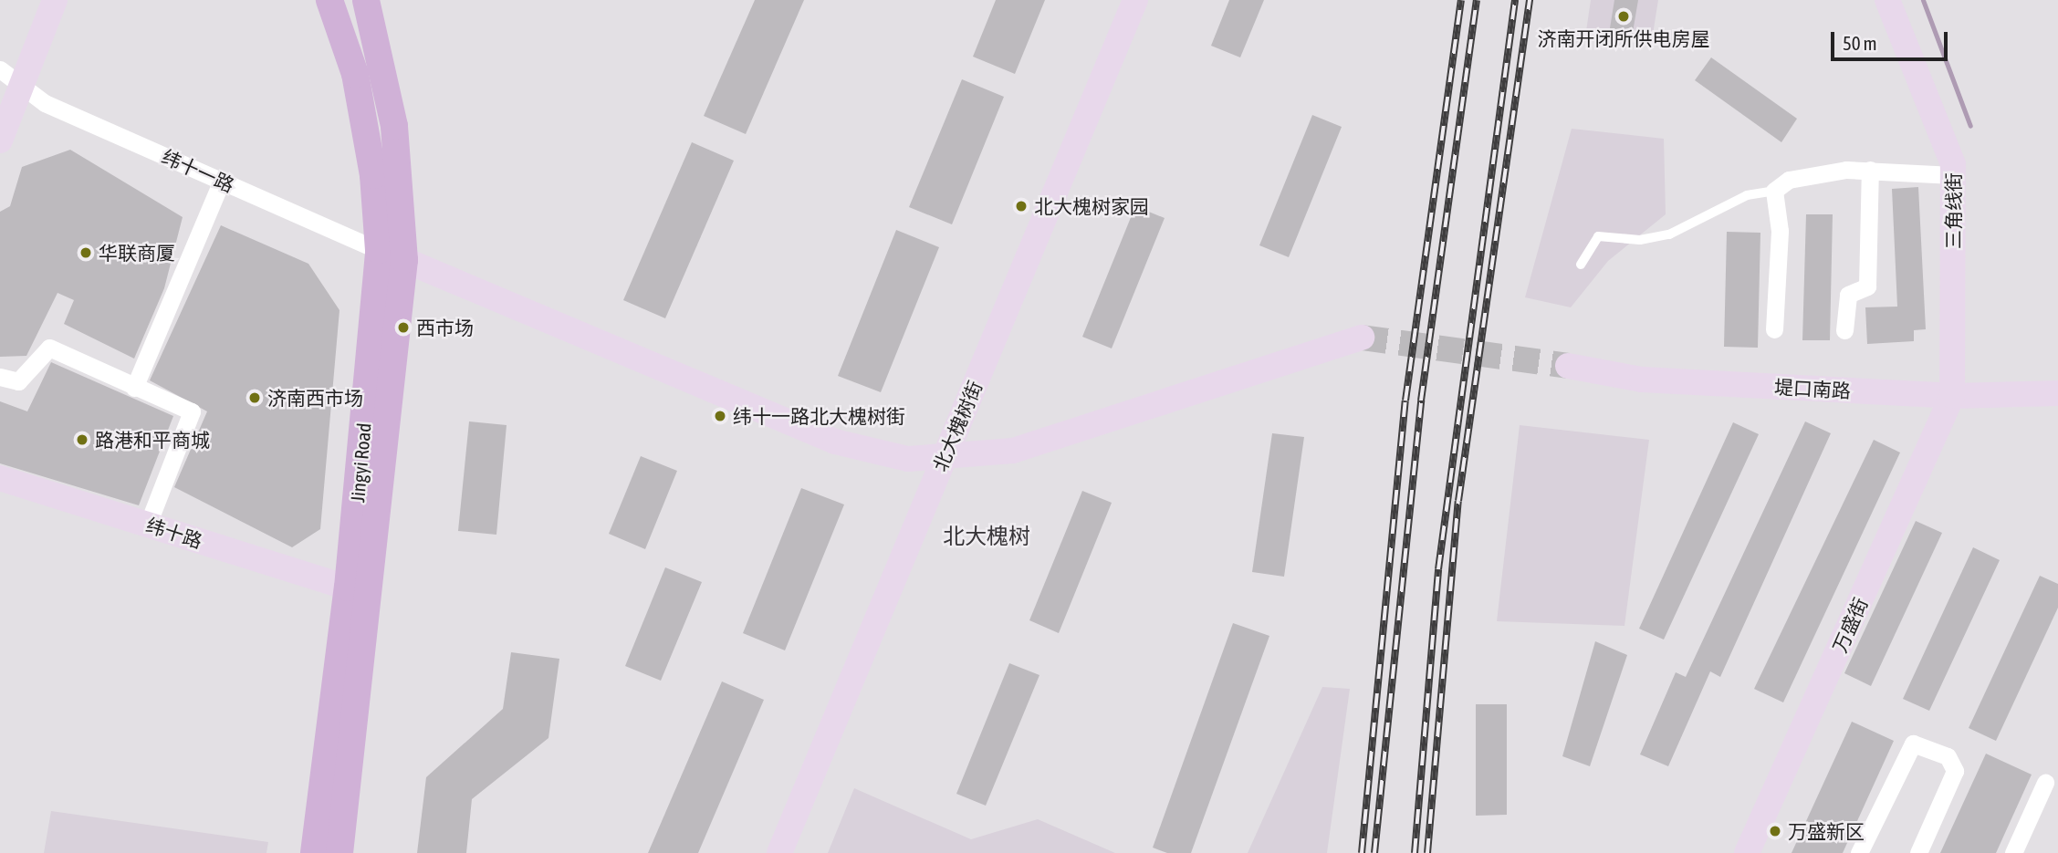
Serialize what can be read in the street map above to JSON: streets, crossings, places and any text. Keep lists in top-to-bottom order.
{
  "streets": {
    "main road": ["Jingyi Road"],
    "street": [
      "纬十一路",
      "三角线街",
      "堤口南路",
      "北大槐树街",
      "纬十路",
      "万盛街"
    ]
  },
  "crossings": [
    ["纬十一路", "Jingyi Road"],
    ["三角线街", "堤口南路"],
    ["三角线街", "万盛街"],
    ["堤口南路", "万盛街"],
    ["Jingyi Road", "纬十路"]
  ],
  "districts": ["北大槐树"],
  "places": [
    "济南开闭所供电房屋",
    "北大槐树家园",
    "华联商厦",
    "西市场",
    "济南西市场",
    "纬十一路北大槐树街",
    "路港和平商城",
    "万盛新区"
  ],
  "scale_bar": "50 m"
}
